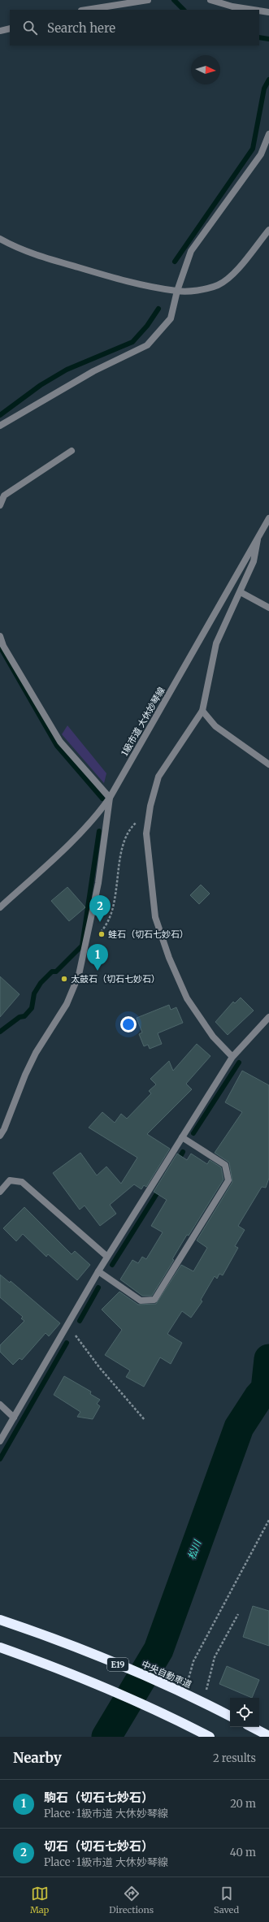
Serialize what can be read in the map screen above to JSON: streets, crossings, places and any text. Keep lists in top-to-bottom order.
{
  "streets": {
    "highway": ["E19", "中央自動車道"],
    "street": ["1級市道 大休妙琴線"]
  },
  "water": ["松川"],
  "places": ["蛙石（切石七妙石）", "太鼓石（切石七妙石）"],
  "north": "right",
  "page": {
    "search": "Search here",
    "pins": ["2", "1"],
    "heading": ["Nearby", "2 results"],
    "list": [
      {
        "mark": "1",
        "name": "駒石（切石七妙石）",
        "note": "Place · 1級市道 大休妙琴線",
        "value": "20 m"
      },
      {
        "mark": "2",
        "name": "切石（切石七妙石）",
        "note": "Place · 1級市道 大休妙琴線",
        "value": "40 m"
      }
    ],
    "nav": ["Map", "Directions", "Saved"]
  }
}
